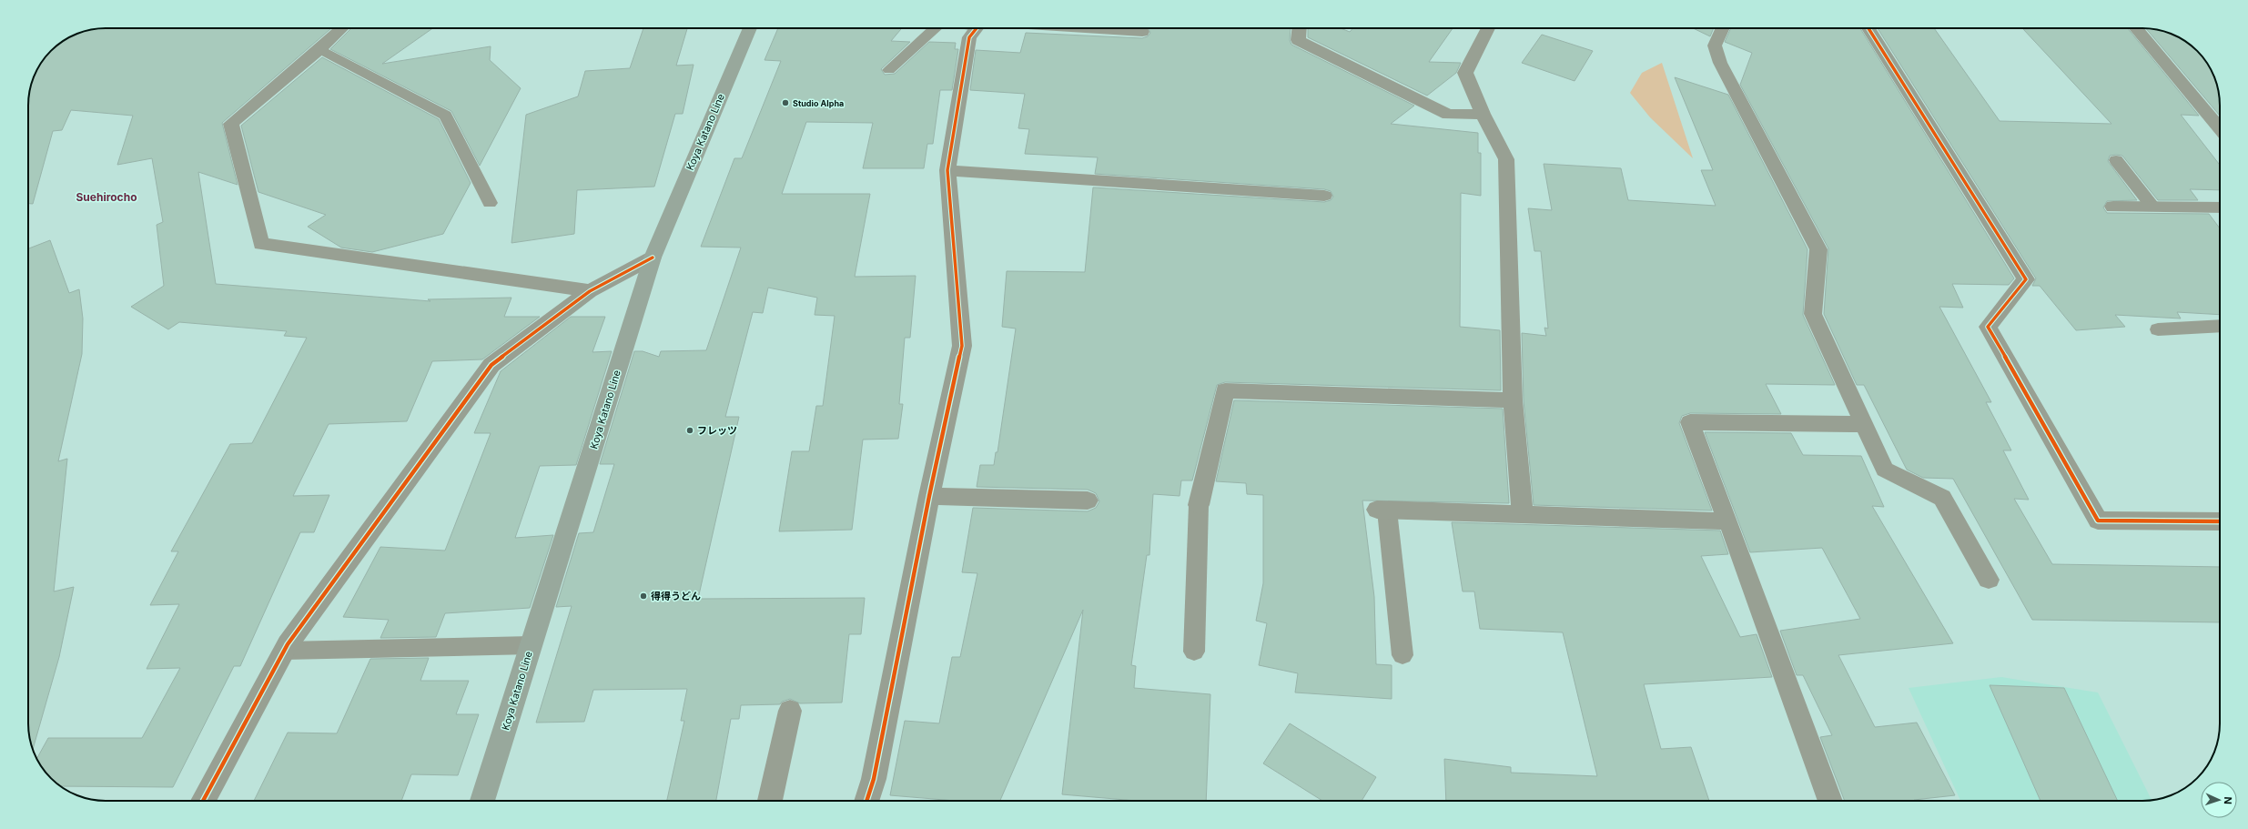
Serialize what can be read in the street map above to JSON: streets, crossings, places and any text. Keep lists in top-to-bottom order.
{
  "streets": {
    "main road": ["Koya Katano Line"]
  },
  "districts": ["Suehirocho"],
  "places": ["Studio Alpha", "フレッツ", "得得うどん"],
  "north": "right"
}
